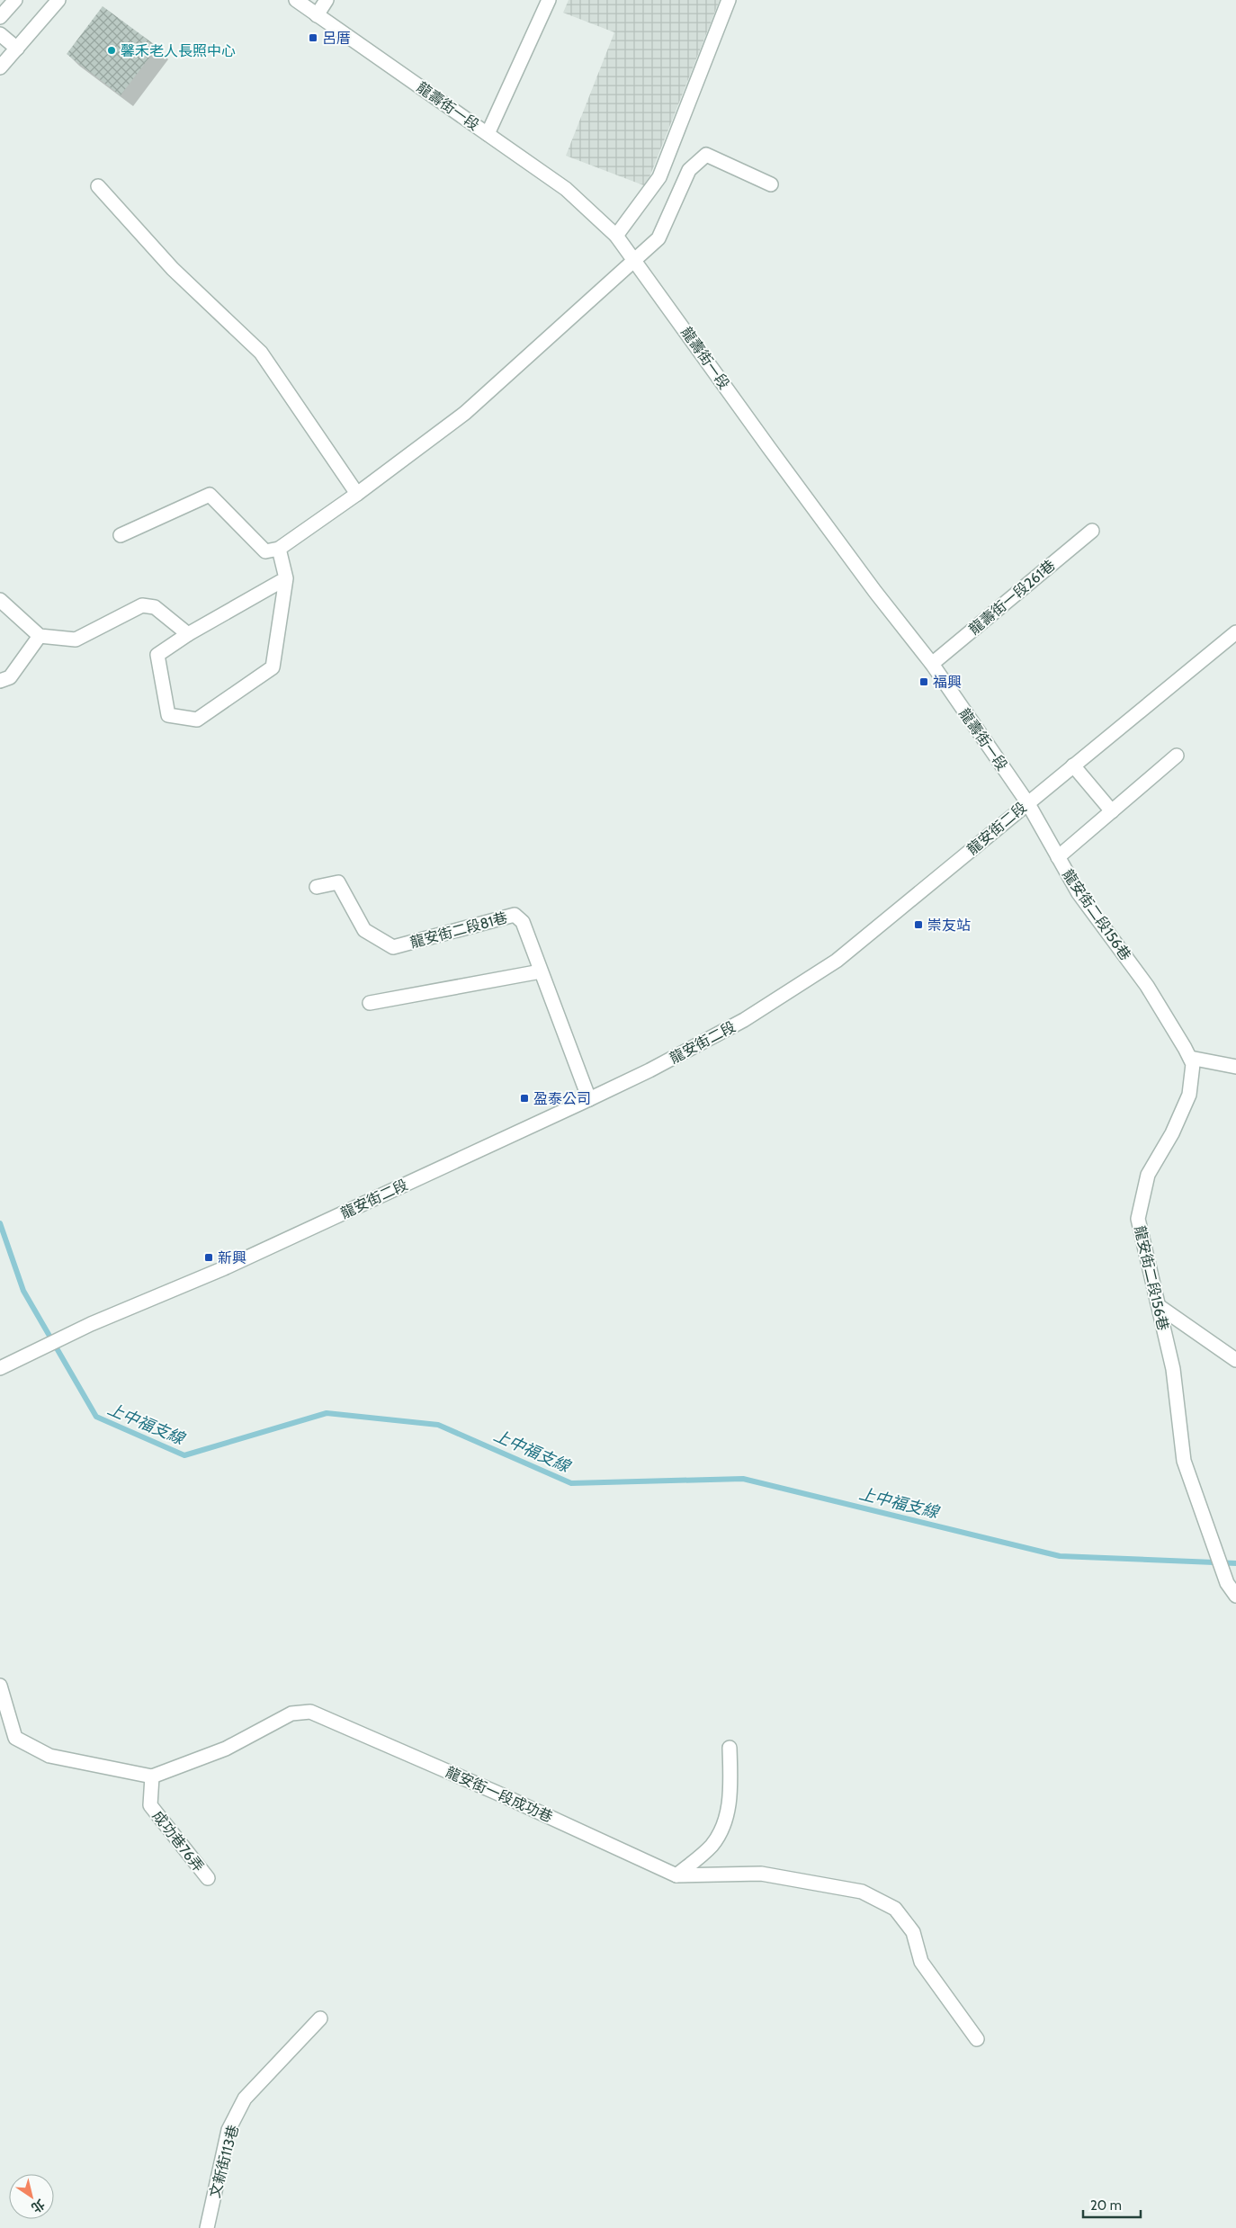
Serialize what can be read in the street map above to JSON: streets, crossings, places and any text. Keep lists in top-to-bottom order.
{
  "streets": {
    "street": [
      "龍壽街一段",
      "龍壽街一段261巷",
      "龍安街二段",
      "龍安街二段156巷",
      "龍安街二段81巷",
      "龍安街一段成功巷",
      "成功巷76弄",
      "文新街113巷"
    ]
  },
  "crossings": [
    ["龍壽街一段", "龍壽街一段261巷"],
    ["龍壽街一段", "龍安街二段"],
    ["龍壽街一段", "龍安街二段156巷"],
    ["龍安街二段", "龍安街二段156巷"],
    ["龍安街二段", "龍安街二段81巷"],
    ["龍安街一段成功巷", "成功巷76弄"]
  ],
  "water": ["上中福支線"],
  "places": {
    "transit": [
      "呂厝",
      "福興",
      "崇友站",
      "盈泰公司",
      "新興"
    ],
    "other": ["馨禾老人長照中心"]
  },
  "scale_bar": "20 m",
  "north": "bottom right"
}
